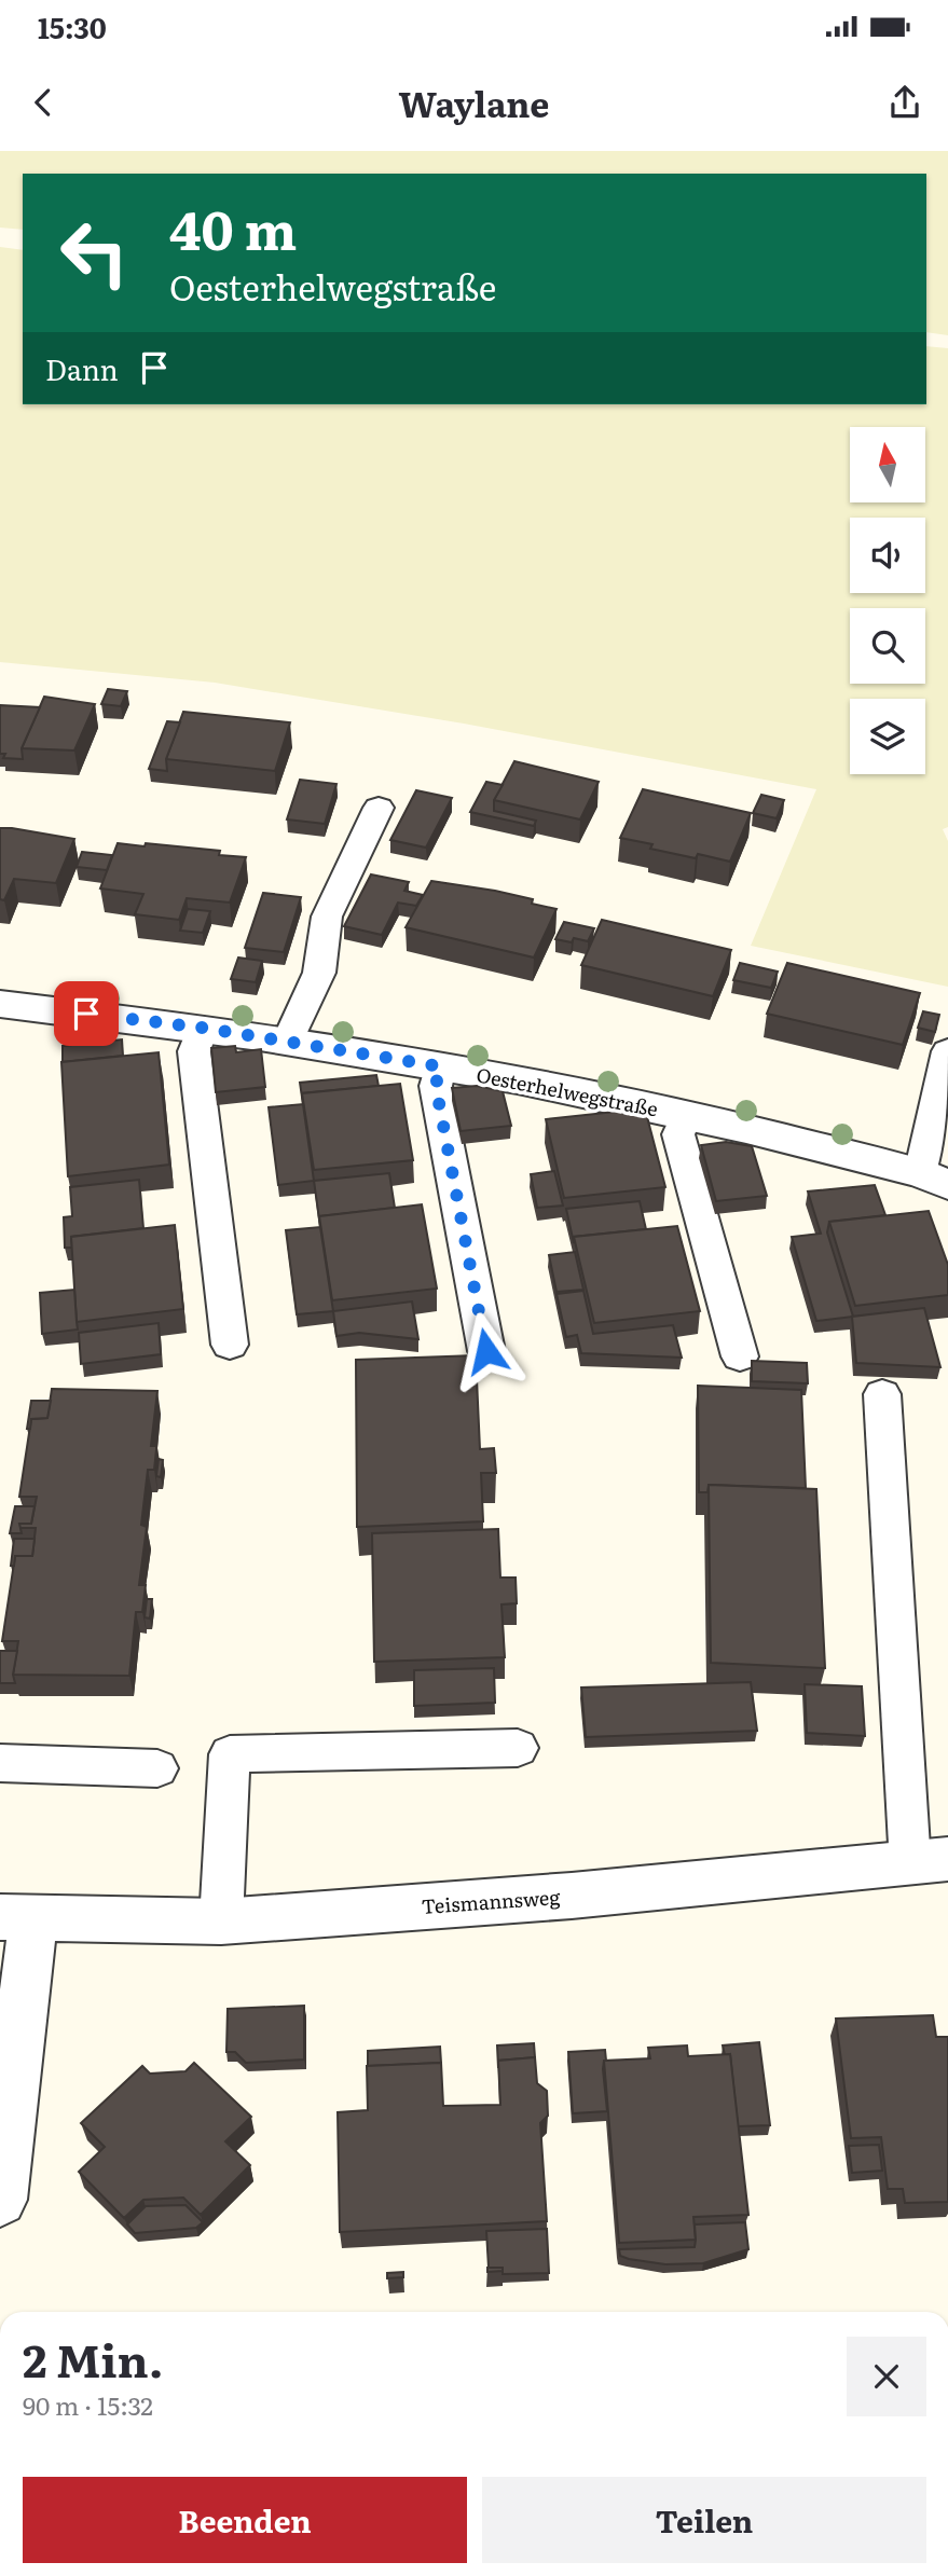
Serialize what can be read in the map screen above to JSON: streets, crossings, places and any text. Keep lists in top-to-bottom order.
{
  "streets": {
    "street": ["Oesterhelwegstraße", "Teismannsweg"]
  },
  "north": "top",
  "page": {
    "status": "15:30",
    "header": "Waylane",
    "turn": ["40 m", "Oesterhelwegstraße"],
    "then": "Dann",
    "heading": ["2 Min.", "90 m · 15:32"],
    "buttons": ["Beenden", "Teilen"]
  }
}
